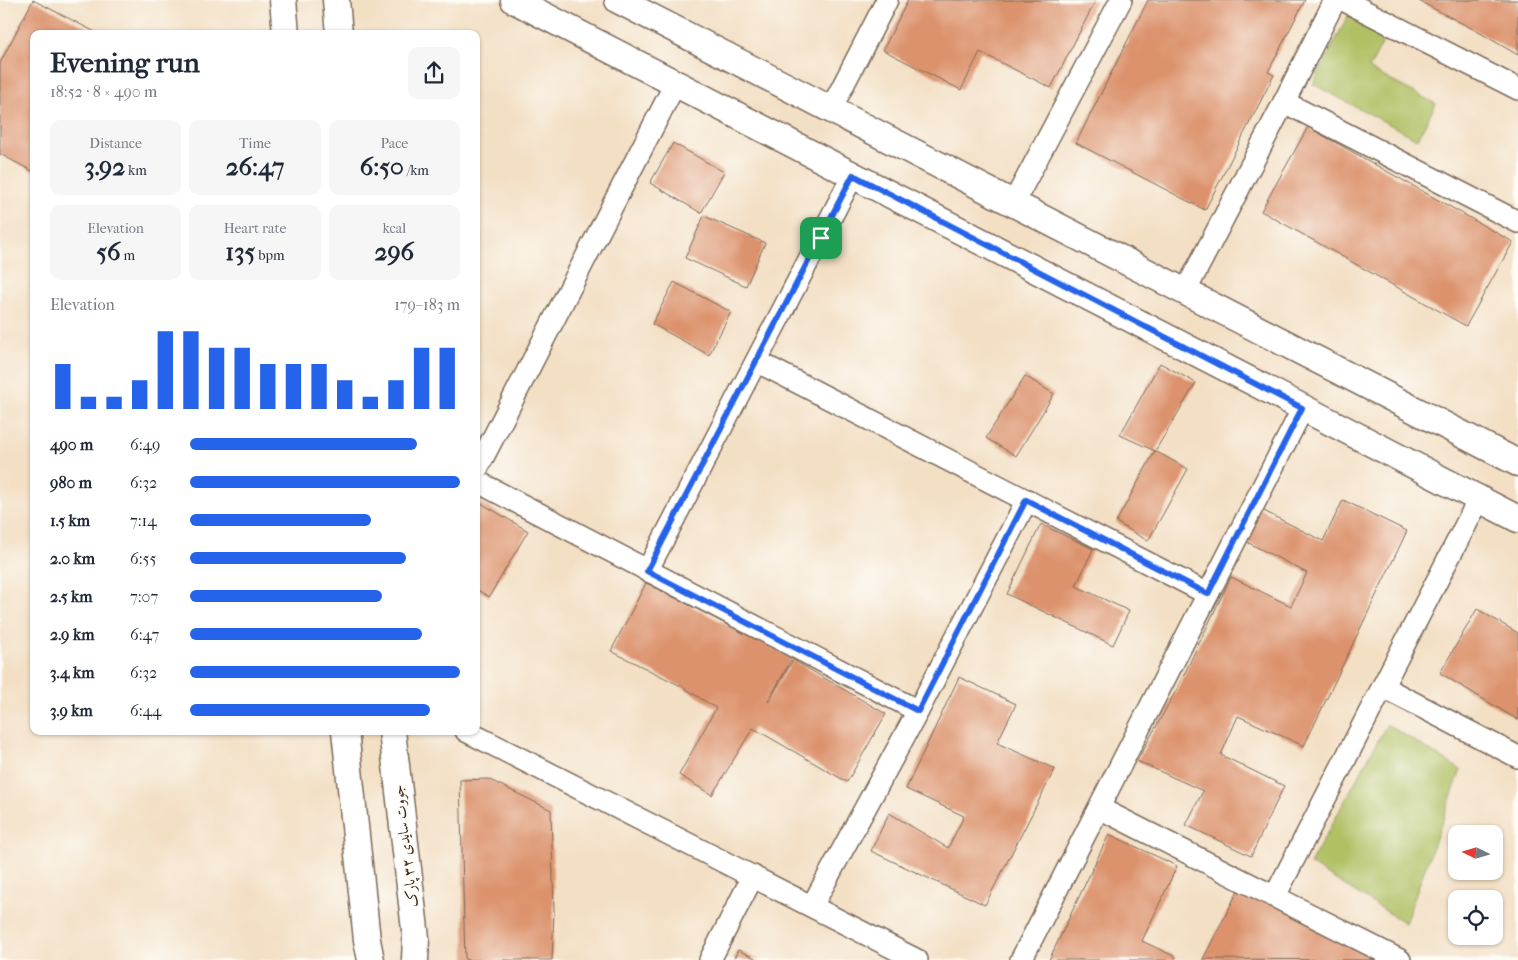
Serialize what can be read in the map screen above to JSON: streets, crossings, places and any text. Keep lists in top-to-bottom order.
{
  "streets": {
    "street": ["جووت سایدی ٣٢ پارک"]
  },
  "north": "left",
  "page": {
    "heading": ["Evening run", "18:52 · 8 × 490 m"],
    "stats": [
      ["Distance", "3.92 km"],
      ["Time", "26:47"],
      ["Pace", "6:50 /km"],
      ["Elevation", "56 m"],
      ["Heart rate", "135 bpm"],
      ["kcal", "296"]
    ],
    "chart": ["Elevation", "179–183 m"],
    "list": [
      {
        "name": "490 m",
        "note": "6:49"
      },
      {
        "name": "980 m",
        "note": "6:32"
      },
      {
        "name": "1.5 km",
        "note": "7:14"
      },
      {
        "name": "2.0 km",
        "note": "6:55"
      },
      {
        "name": "2.5 km",
        "note": "7:07"
      },
      {
        "name": "2.9 km",
        "note": "6:47"
      },
      {
        "name": "3.4 km",
        "note": "6:32"
      },
      {
        "name": "3.9 km",
        "note": "6:44"
      }
    ]
  }
}
